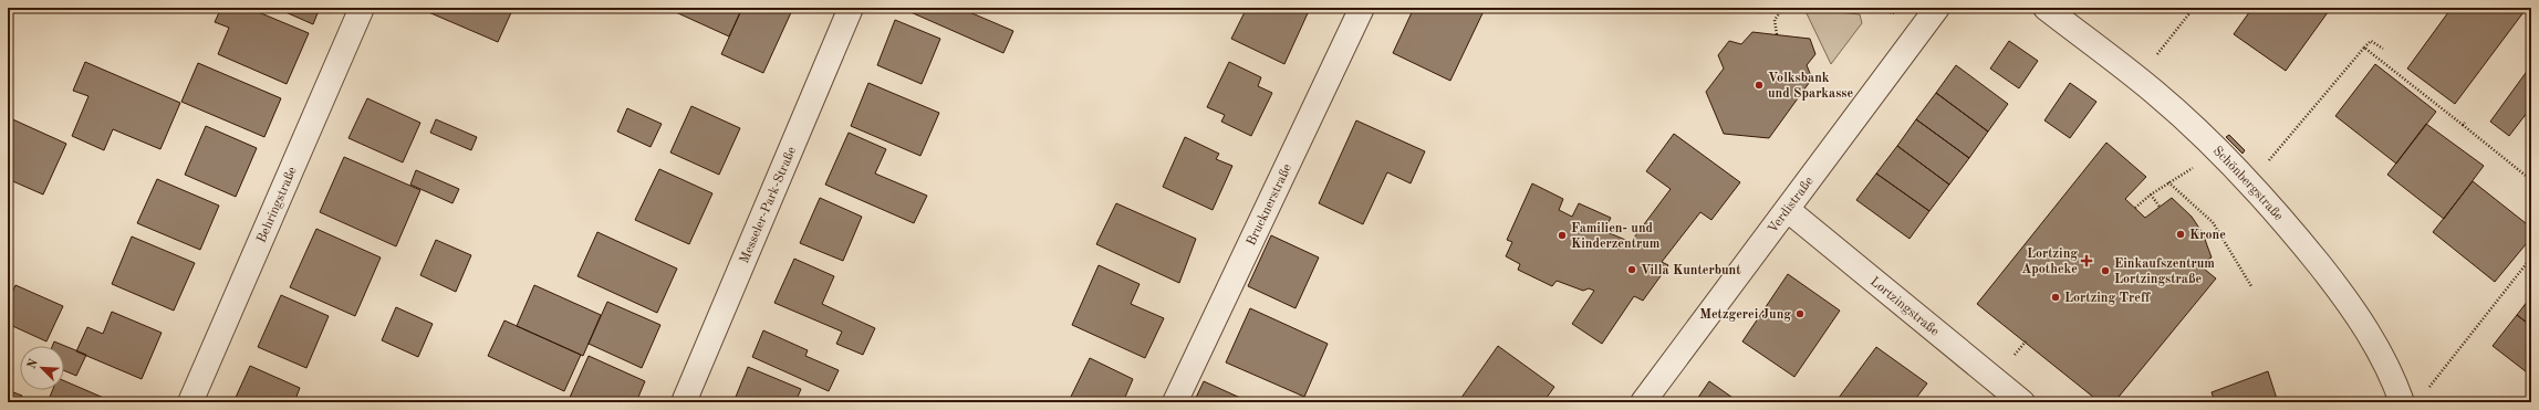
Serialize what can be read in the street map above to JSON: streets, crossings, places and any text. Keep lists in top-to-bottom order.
{
  "streets": {
    "street": [
      "Schönbergstraße",
      "Behringstraße",
      "Messeler-Park-Straße",
      "Brucknerstraße",
      "Verdistraße",
      "Lortzingstraße"
    ]
  },
  "crossings": [
    ["Verdistraße", "Lortzingstraße"]
  ],
  "places": {
    "other": [
      "Volksbank und Sparkasse",
      "Krone",
      "Familien- und Kinderzentrum",
      "Villa Kunterbunt",
      "Einkaufszentrum Lortzingstraße",
      "Lortzing Treff",
      "Metzgerei Jung"
    ],
    "health": ["Lortzing Apotheke"]
  },
  "north": "top left"
}
